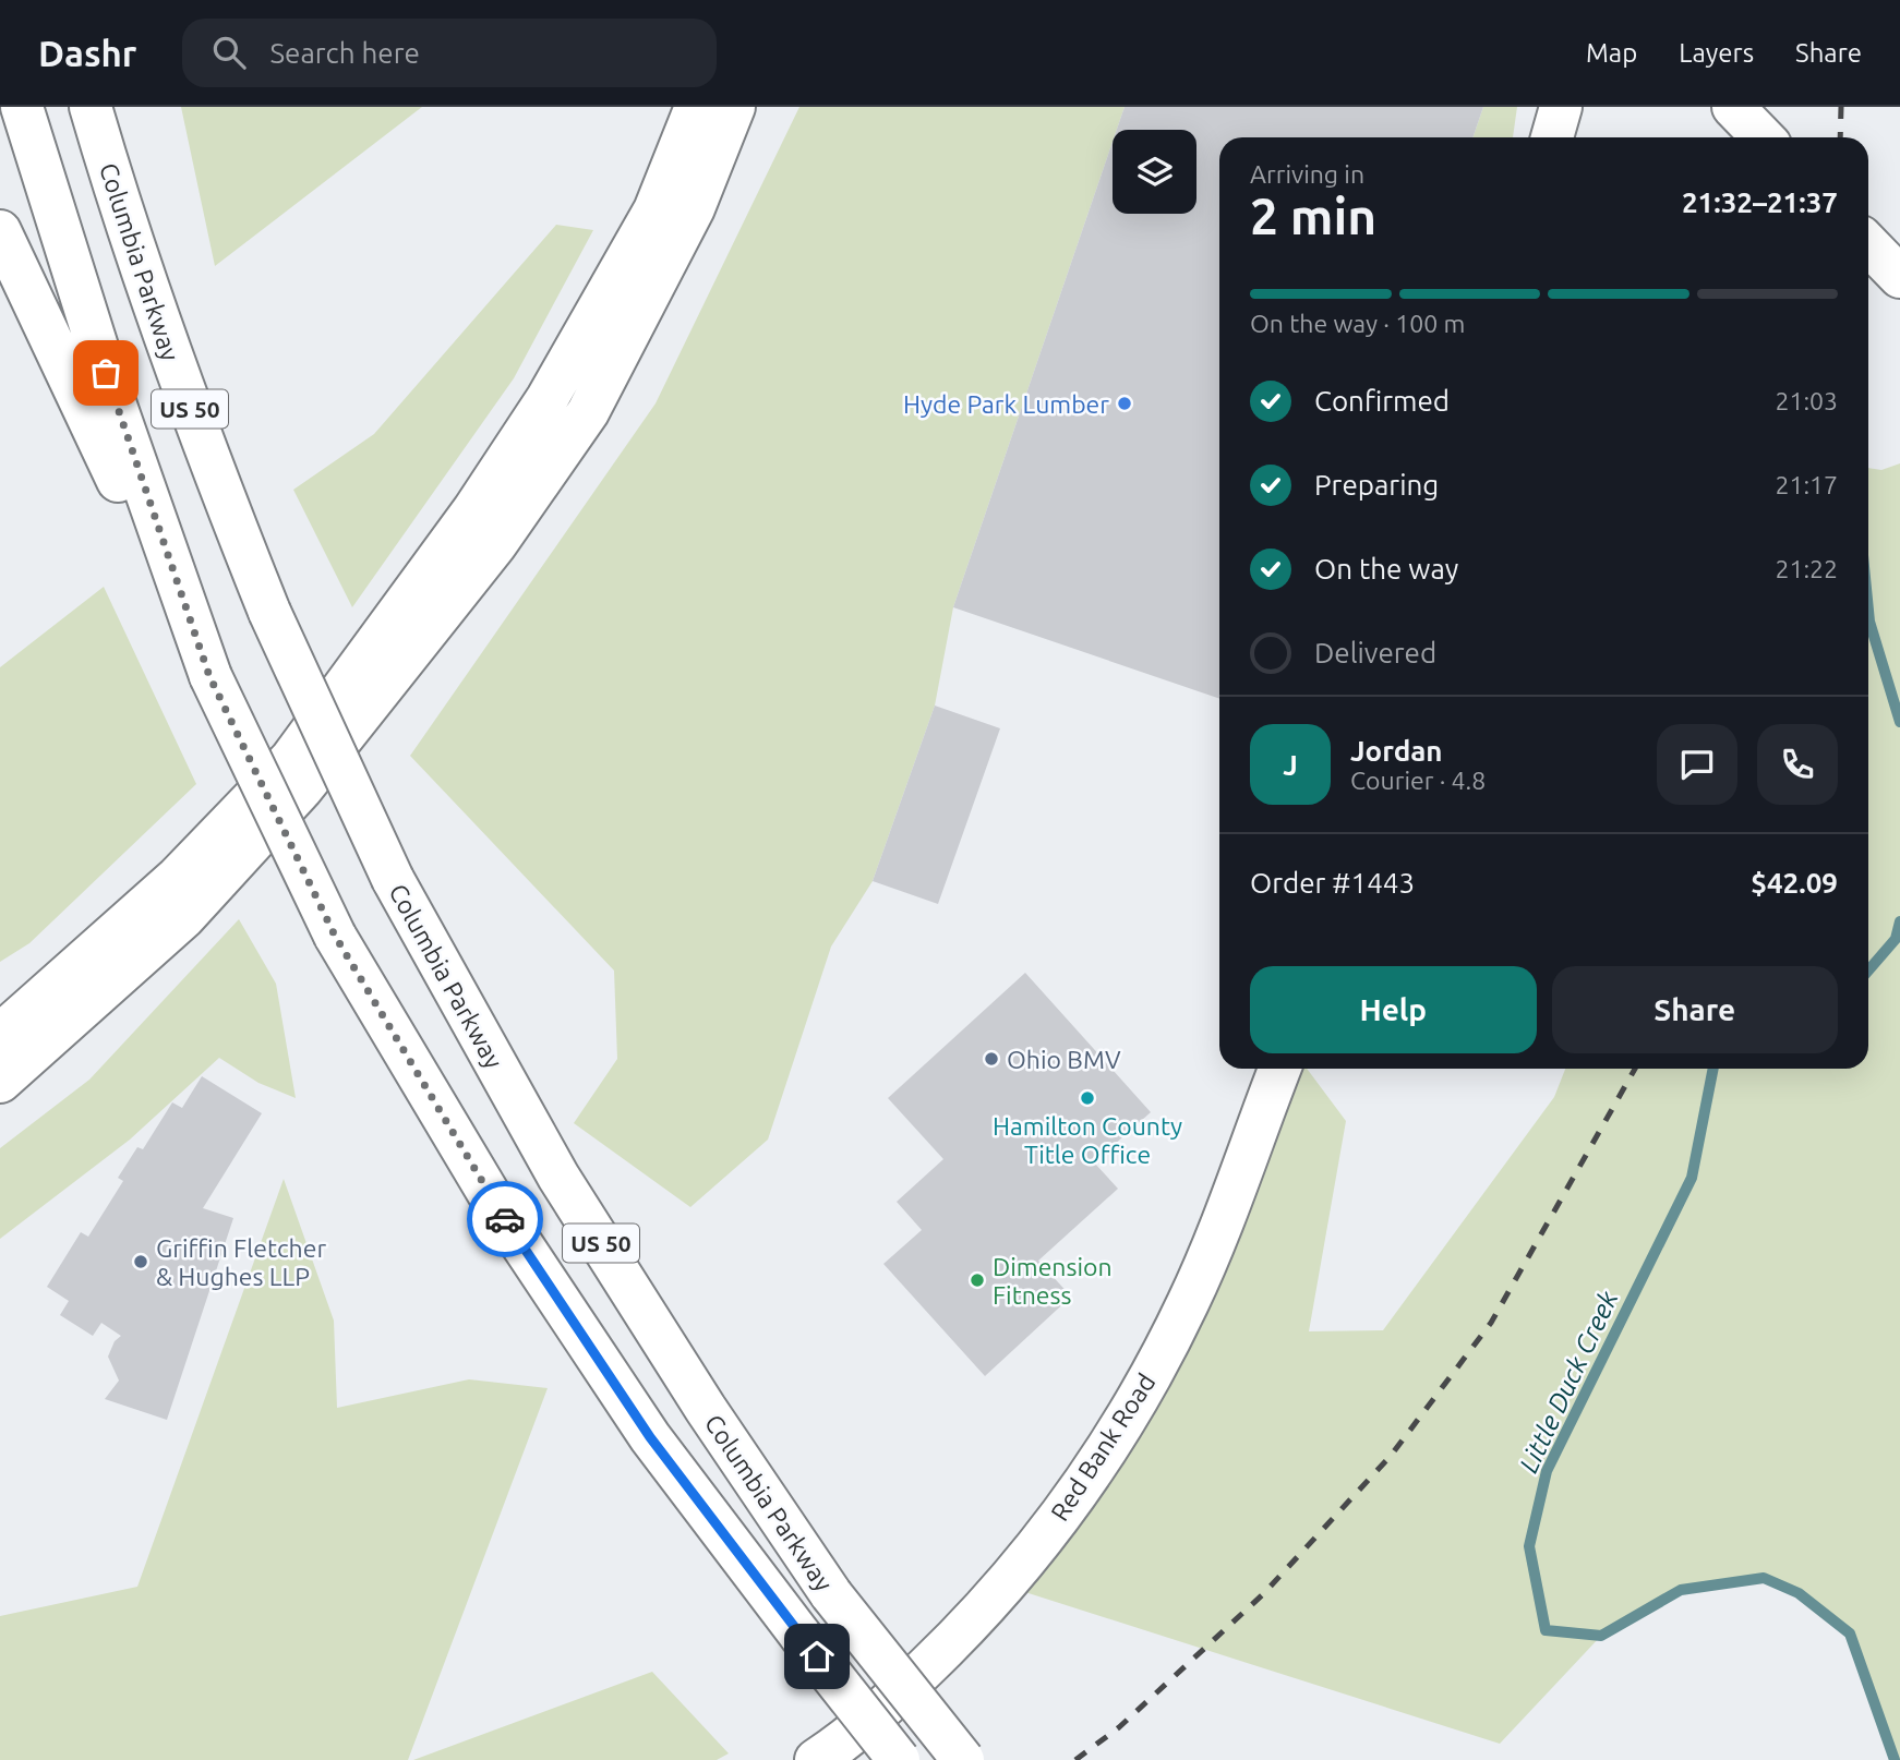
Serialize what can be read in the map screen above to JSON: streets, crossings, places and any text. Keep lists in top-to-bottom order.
{
  "streets": {
    "main road": ["Columbia Parkway", "US 50", "Red Bank Road"]
  },
  "water": ["Little Duck Creek"],
  "places": [
    "Hyde Park Lumber",
    "Ohio BMV",
    "Hamilton County Title Office",
    "Griffin Fletcher & Hughes LLP",
    "Dimension Fitness"
  ],
  "page": {
    "header": "Dashr",
    "search": "Search here",
    "nav": ["Map", "Layers", "Share"],
    "heading": ["2 min", "Arriving in", "21:32–21:37"],
    "panel": [
      "Jordan",
      "Courier · 4.8",
      "Order #1443",
      "$42.09"
    ],
    "bar": "On the way · 100 m",
    "list": [
      ["Confirmed", "21:03"],
      ["Preparing", "21:17"],
      ["On the way", "21:22"],
      "Delivered"
    ],
    "round": "J",
    "buttons": ["Help", "Share"]
  }
}
